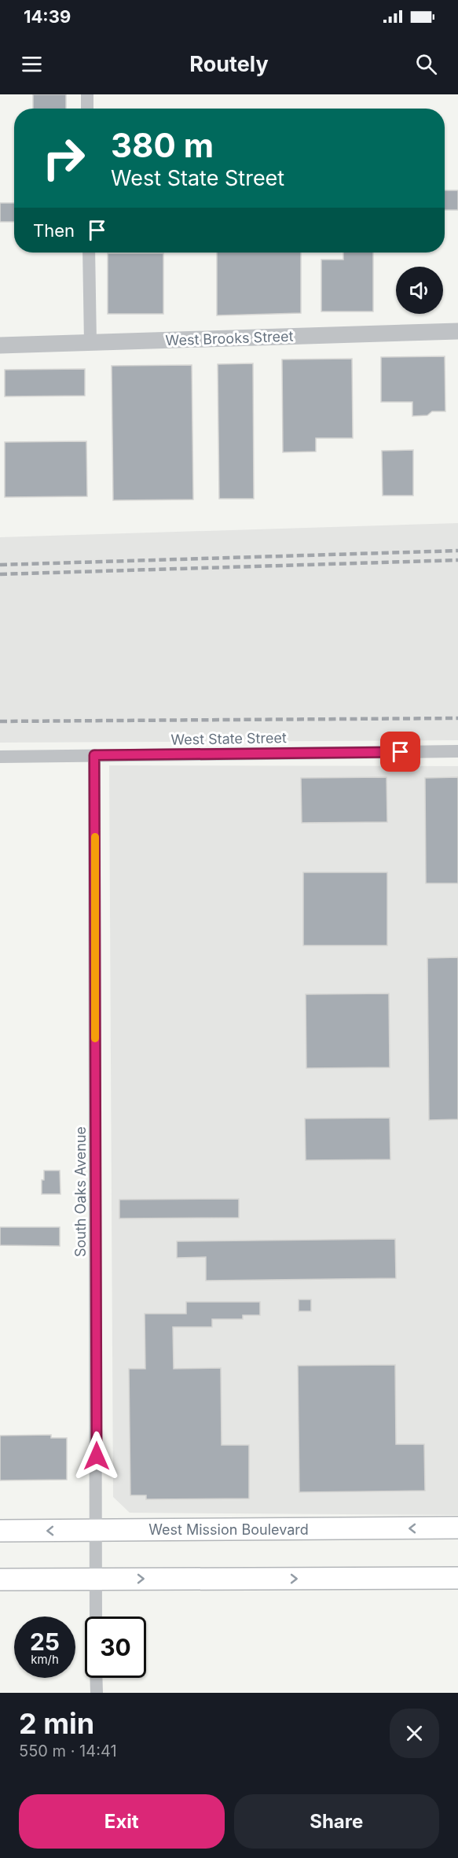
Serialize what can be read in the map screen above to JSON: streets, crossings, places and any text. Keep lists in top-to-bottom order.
{
  "streets": {
    "main road": ["West Mission Boulevard"],
    "street": ["West Brooks Street", "West State Street", "South Oaks Avenue"]
  },
  "crossings": [
    ["West State Street", "South Oaks Avenue"],
    ["South Oaks Avenue", "West Mission Boulevard"]
  ],
  "page": {
    "status": "14:39",
    "header": "Routely",
    "turn": ["380 m", "West State Street"],
    "then": "Then",
    "speed": "25 km/h",
    "limit": "30",
    "heading": ["2 min", "550 m · 14:41"],
    "buttons": ["Exit", "Share"]
  }
}
